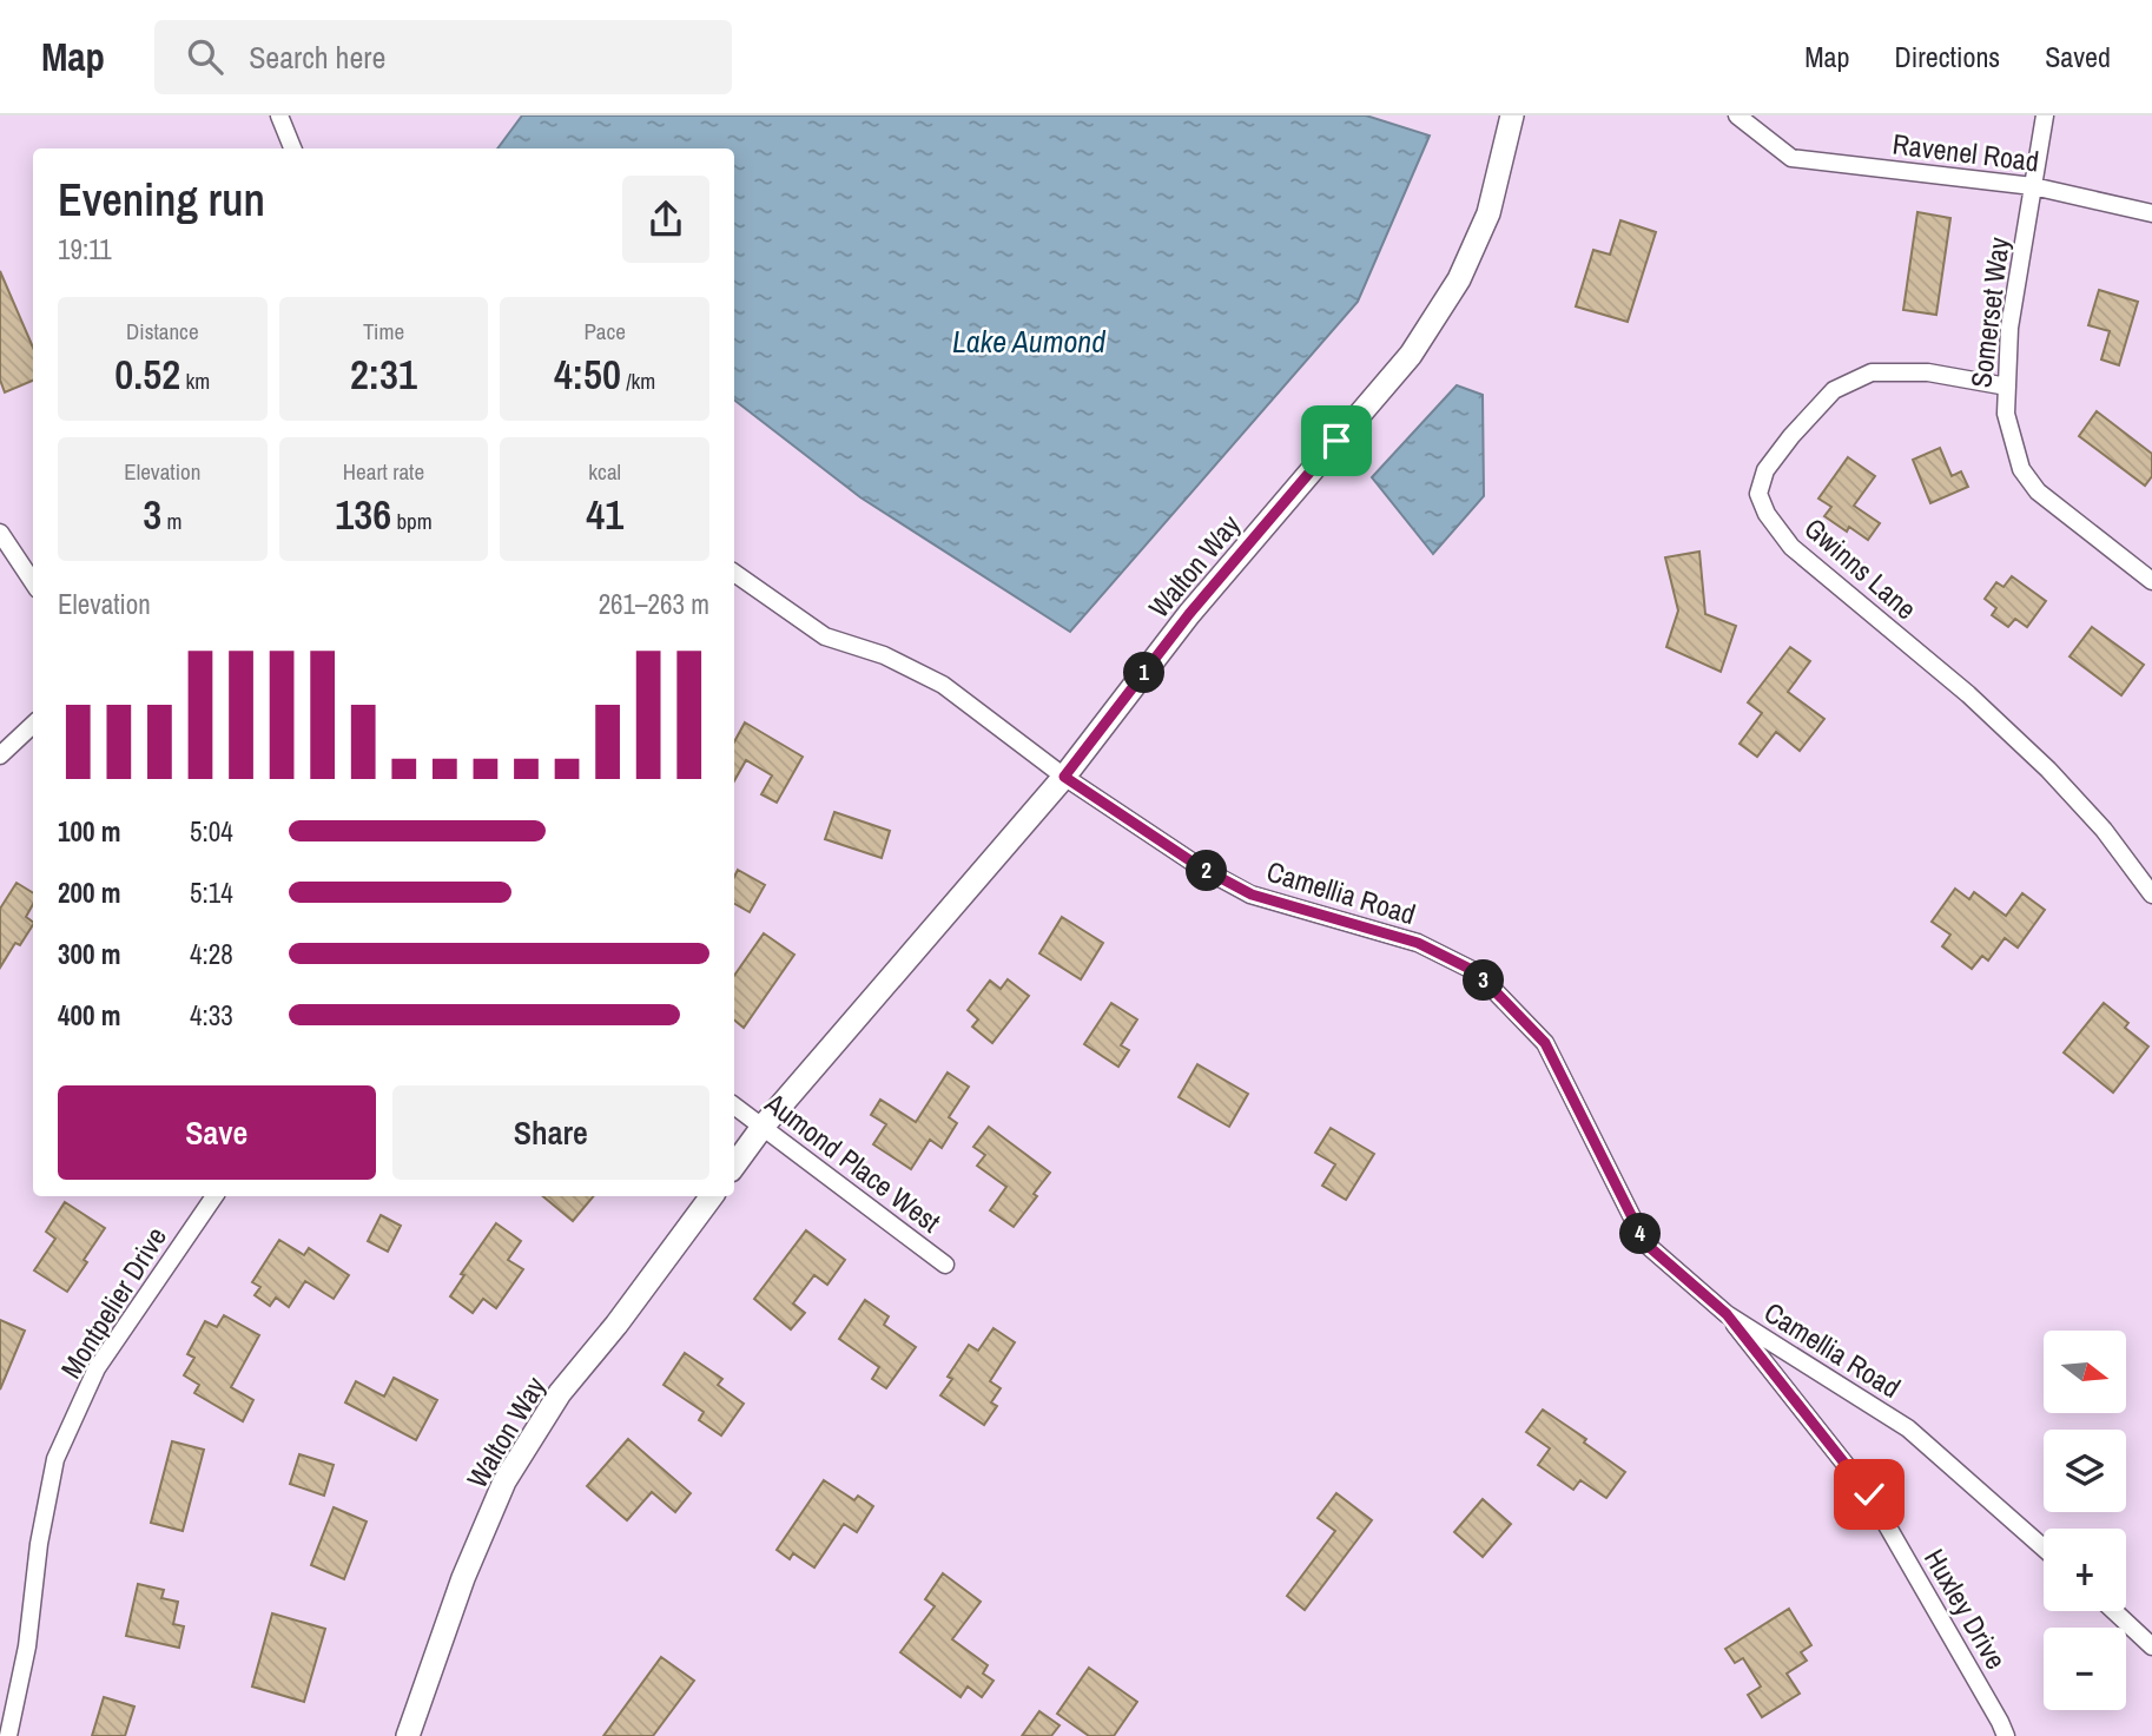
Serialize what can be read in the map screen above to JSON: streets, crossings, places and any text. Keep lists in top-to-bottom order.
{
  "streets": {
    "main road": ["Walton Way"],
    "street": [
      "Ravenel Road",
      "Somerset Way",
      "Gwinns Lane",
      "Camellia Road",
      "Aumond Place West",
      "Montpelier Drive",
      "Huxley Drive"
    ]
  },
  "crossings": [
    ["Ravenel Road", "Somerset Way"],
    ["Somerset Way", "Gwinns Lane"],
    ["Walton Way", "Camellia Road"],
    ["Walton Way", "Aumond Place West"],
    ["Camellia Road", "Huxley Drive"]
  ],
  "water": ["Lake Aumond"],
  "north": "right",
  "page": {
    "header": "Map",
    "search": "Search here",
    "nav": ["Map", "Directions", "Saved"],
    "heading": ["Evening run", "19:11"],
    "stats": [
      ["Distance", "0.52 km"],
      ["Time", "2:31"],
      ["Pace", "4:50 /km"],
      ["Elevation", "3 m"],
      ["Heart rate", "136 bpm"],
      ["kcal", "41"]
    ],
    "chart": ["Elevation", "261–263 m"],
    "pins": [
      "1",
      "2",
      "3",
      "4"
    ],
    "list": [
      {
        "name": "100 m",
        "note": "5:04"
      },
      {
        "name": "200 m",
        "note": "5:14"
      },
      {
        "name": "300 m",
        "note": "4:28"
      },
      {
        "name": "400 m",
        "note": "4:33"
      }
    ],
    "buttons": ["Save", "Share"],
    "map_buttons": ["+", "−"]
  }
}
